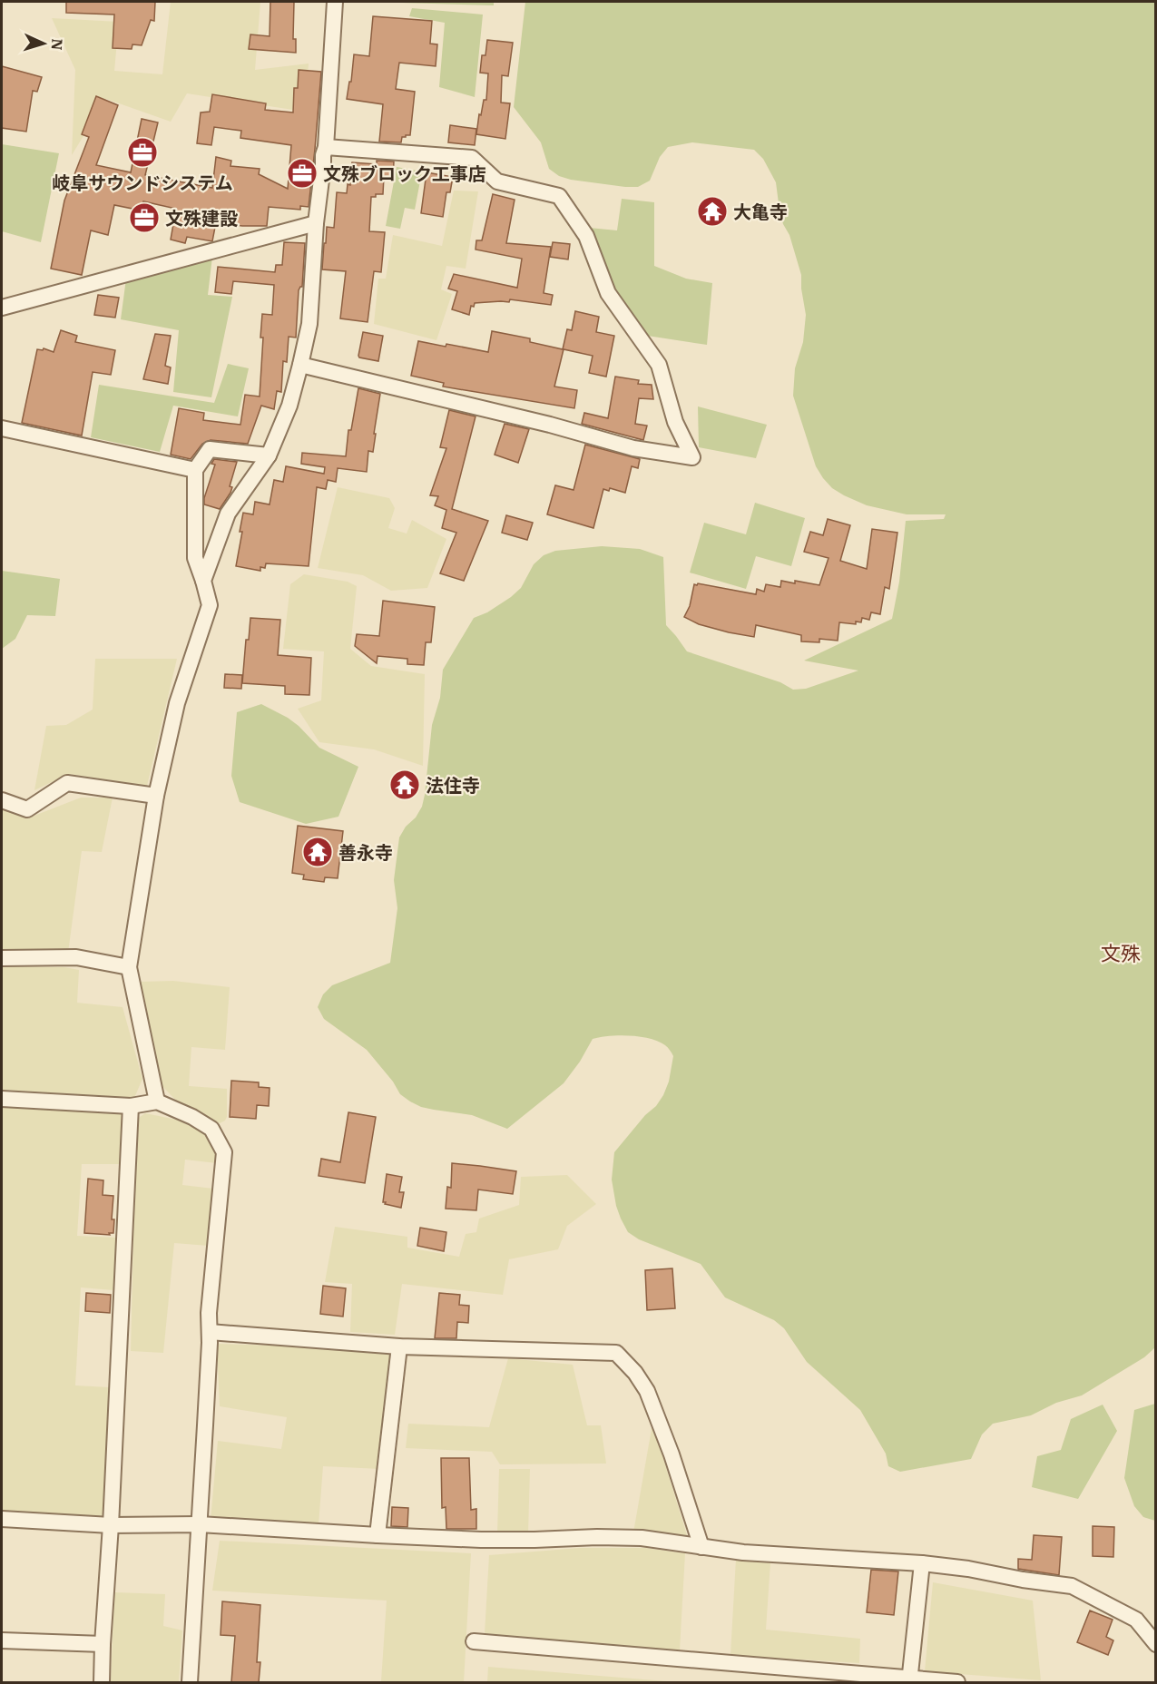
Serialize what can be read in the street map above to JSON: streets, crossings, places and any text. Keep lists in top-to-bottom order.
{
  "districts": ["文殊"],
  "places": {
    "office": ["岐阜サウンドシステム", "文殊ブロック工事店", "文殊建設"],
    "temple": ["大亀寺", "法住寺", "善永寺"]
  },
  "north": "right"
}
